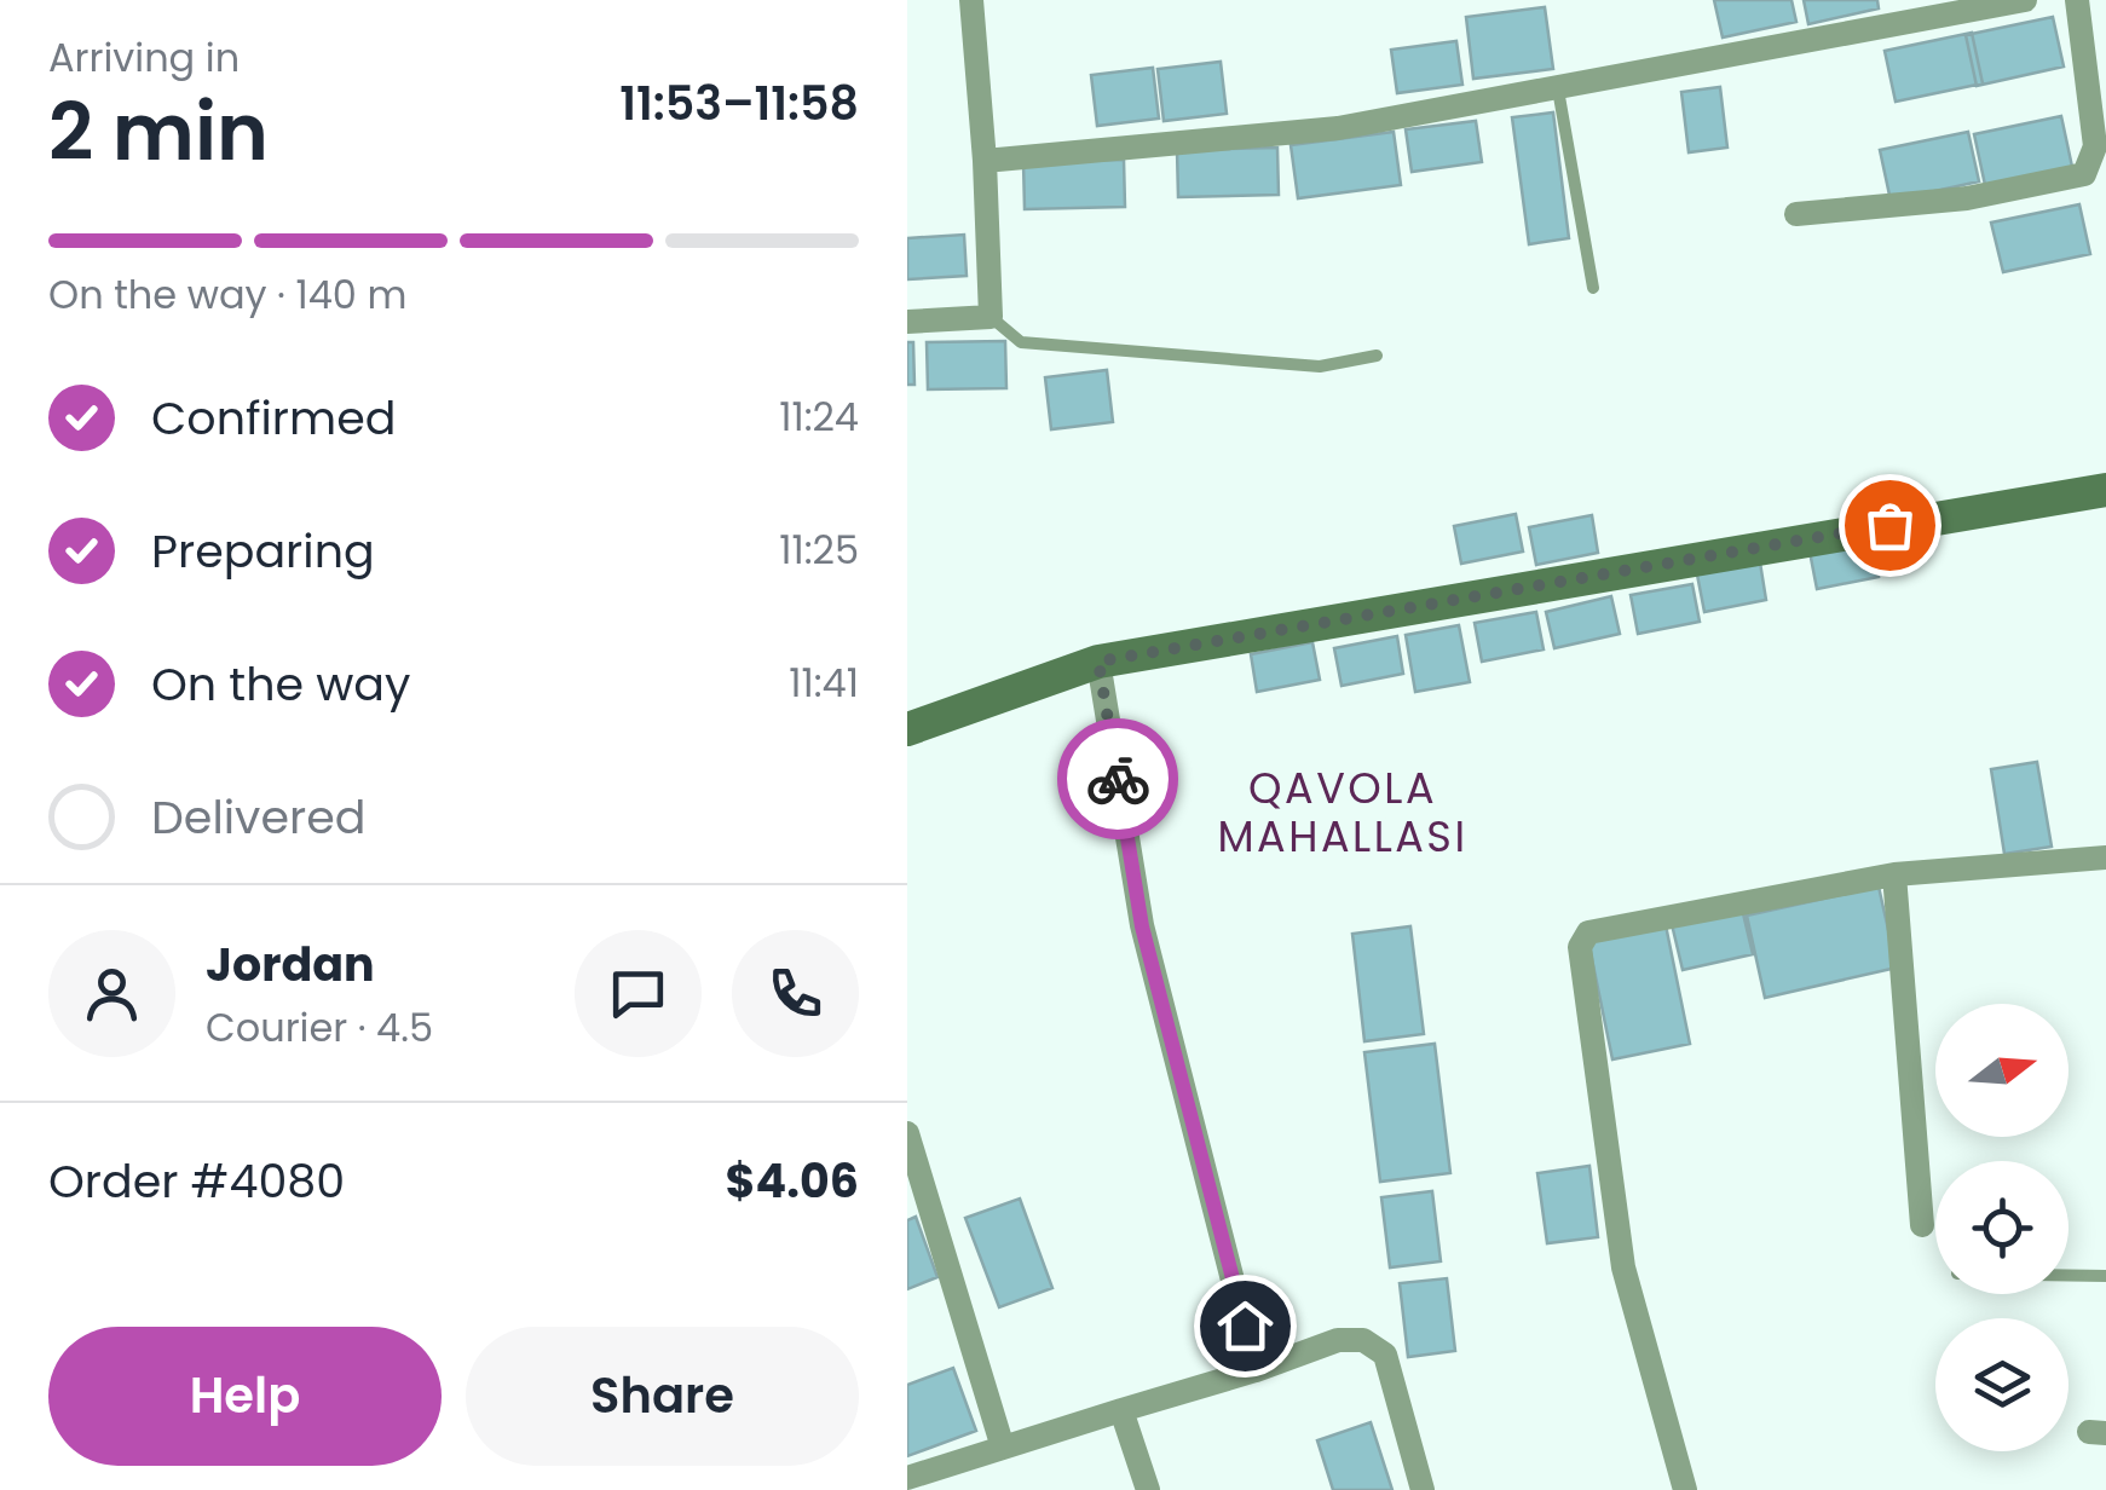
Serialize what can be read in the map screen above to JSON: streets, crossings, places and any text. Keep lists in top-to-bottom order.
{
  "districts": ["QAVOLA MAHALLASI"],
  "north": "right",
  "page": {
    "heading": ["2 min", "Arriving in", "11:53–11:58"],
    "panel": [
      "Jordan",
      "Courier · 4.5",
      "Order #4080",
      "$4.06"
    ],
    "bar": "On the way · 140 m",
    "list": [
      ["Confirmed", "11:24"],
      ["Preparing", "11:25"],
      ["On the way", "11:41"],
      "Delivered"
    ],
    "buttons": ["Help", "Share"]
  }
}
